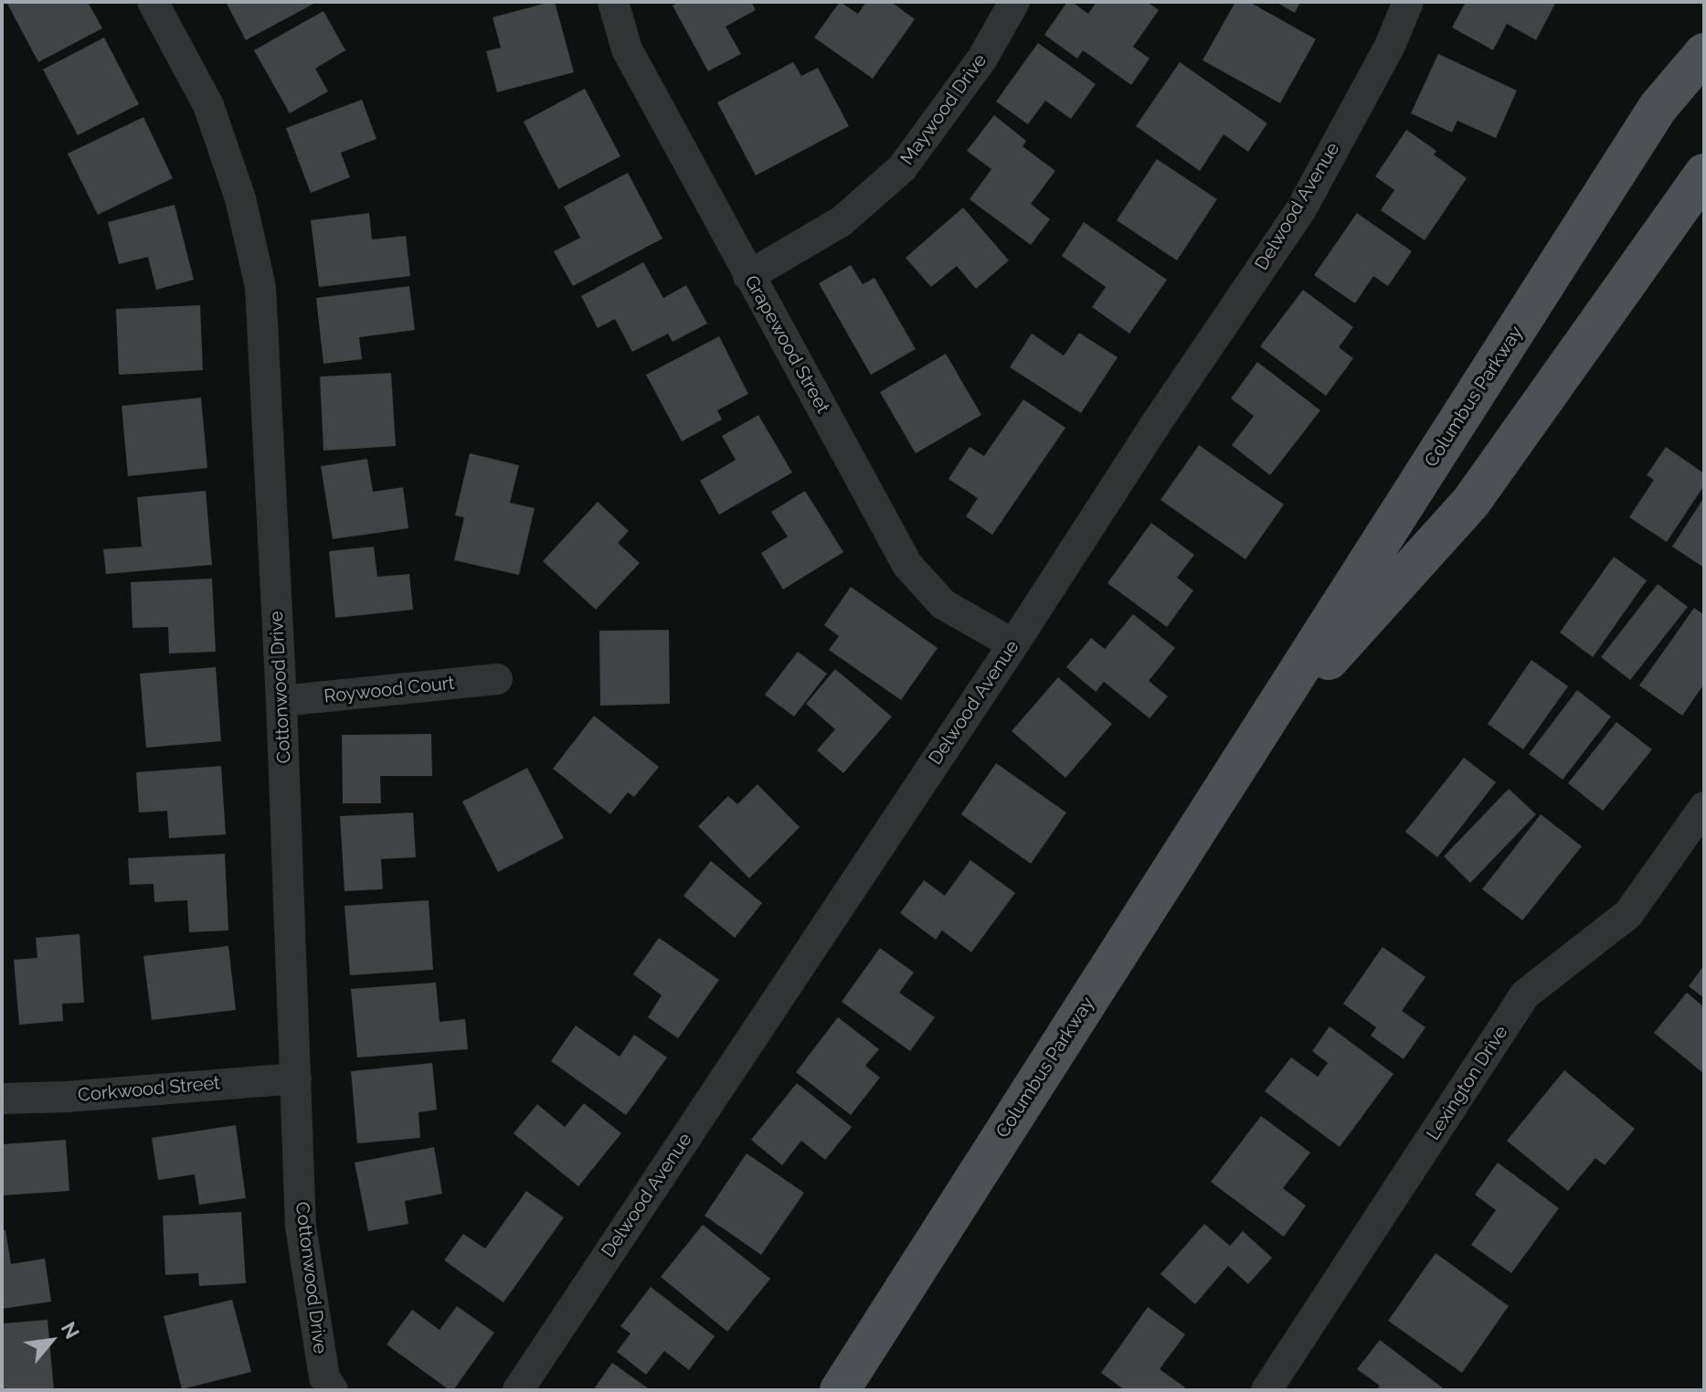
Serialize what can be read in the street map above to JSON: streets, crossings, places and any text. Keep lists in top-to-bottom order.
{
  "streets": {
    "main road": ["Columbus Parkway"],
    "street": [
      "Maywood Drive",
      "Delwood Avenue",
      "Grapewood Street",
      "Cottonwood Drive",
      "Roywood Court",
      "Lexington Drive",
      "Corkwood Street"
    ]
  },
  "crossings": [
    ["Maywood Drive", "Grapewood Street"],
    ["Delwood Avenue", "Grapewood Street"],
    ["Cottonwood Drive", "Roywood Court"],
    ["Cottonwood Drive", "Corkwood Street"]
  ],
  "north": "top right"
}
